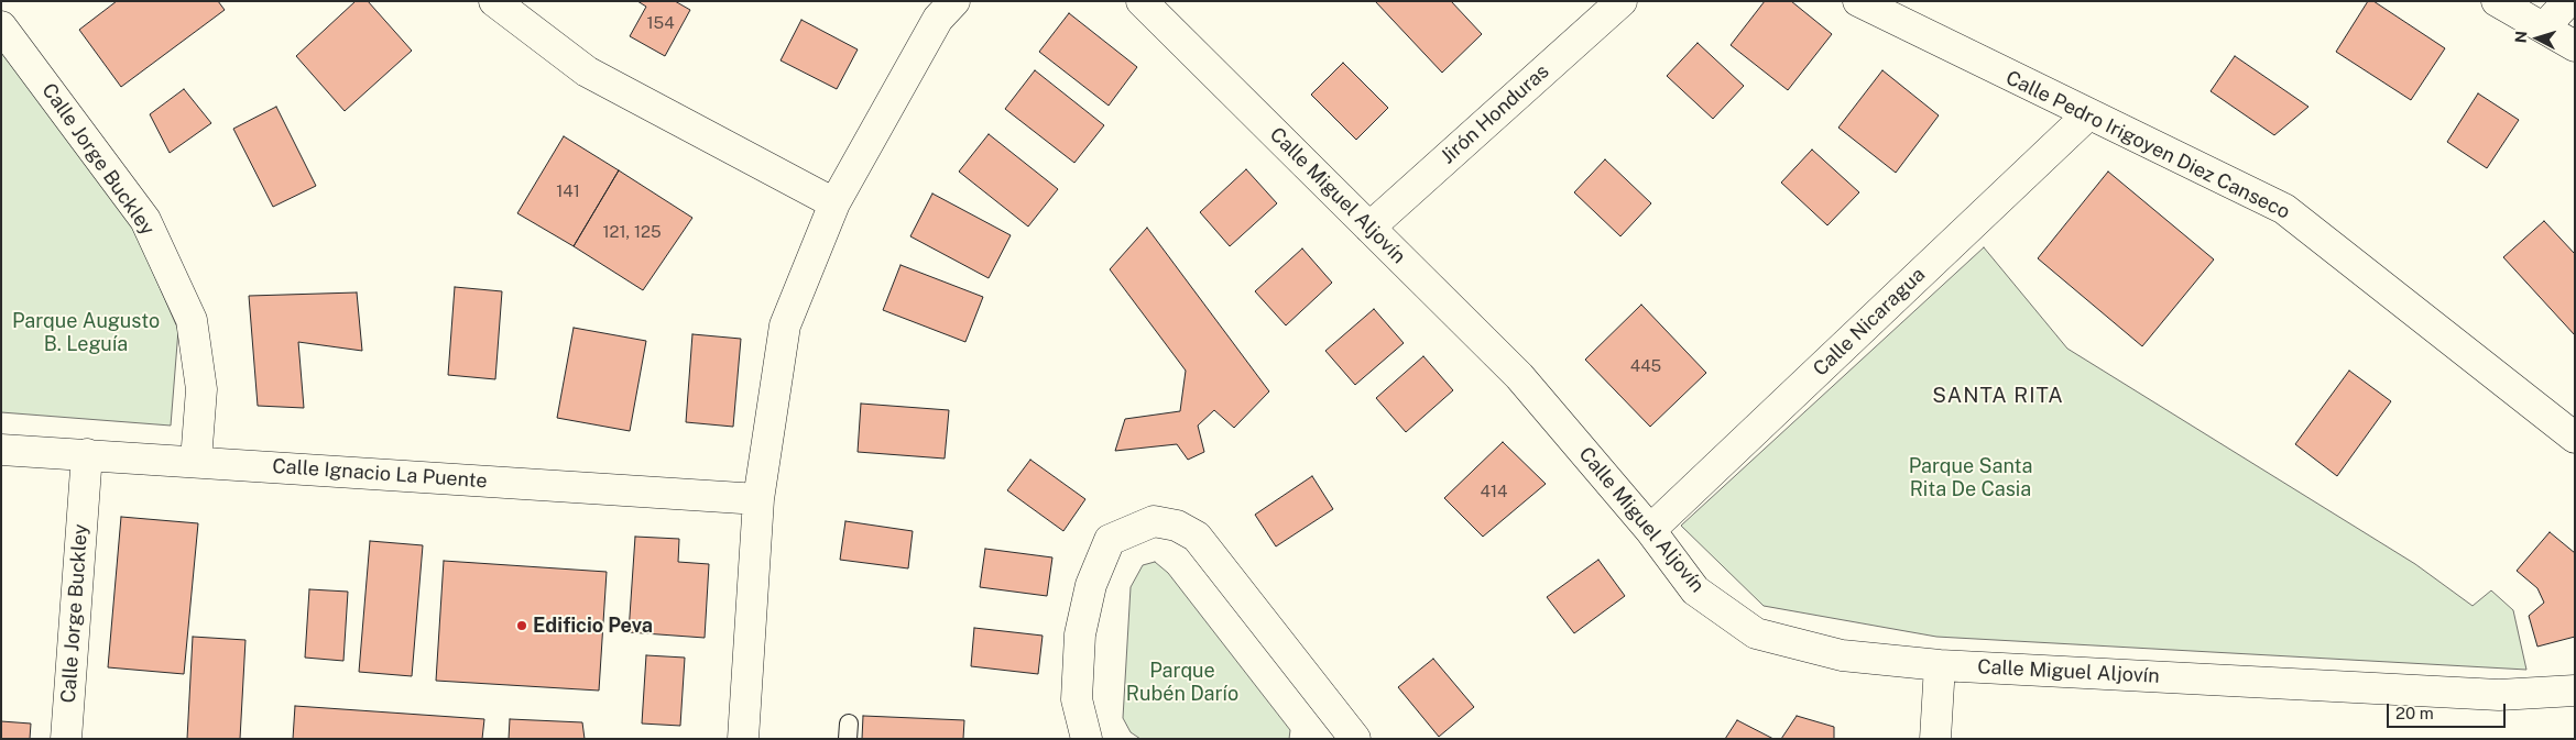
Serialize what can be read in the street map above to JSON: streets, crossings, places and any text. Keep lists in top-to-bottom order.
{
  "streets": {
    "street": [
      "Jirón Honduras",
      "Calle Pedro Irigoyen Diez Canseco",
      "Calle Jorge Buckley",
      "Calle Miguel Aljovín",
      "Calle Nicaragua",
      "Calle Ignacio La Puente"
    ]
  },
  "crossings": [
    ["Jirón Honduras", "Calle Miguel Aljovín"],
    ["Calle Pedro Irigoyen Diez Canseco", "Calle Nicaragua"],
    ["Calle Jorge Buckley", "Calle Ignacio La Puente"],
    ["Calle Miguel Aljovín", "Calle Nicaragua"]
  ],
  "districts": ["SANTA RITA"],
  "parks": ["Parque Augusto B. Leguía", "Parque Santa Rita De Casia", "Parque Rubén Darío"],
  "places": ["Edificio Peva"],
  "house_numbers": [
    "154",
    "141",
    "121, 125",
    "445",
    "414"
  ],
  "scale_bar": "20 m",
  "north": "left"
}
